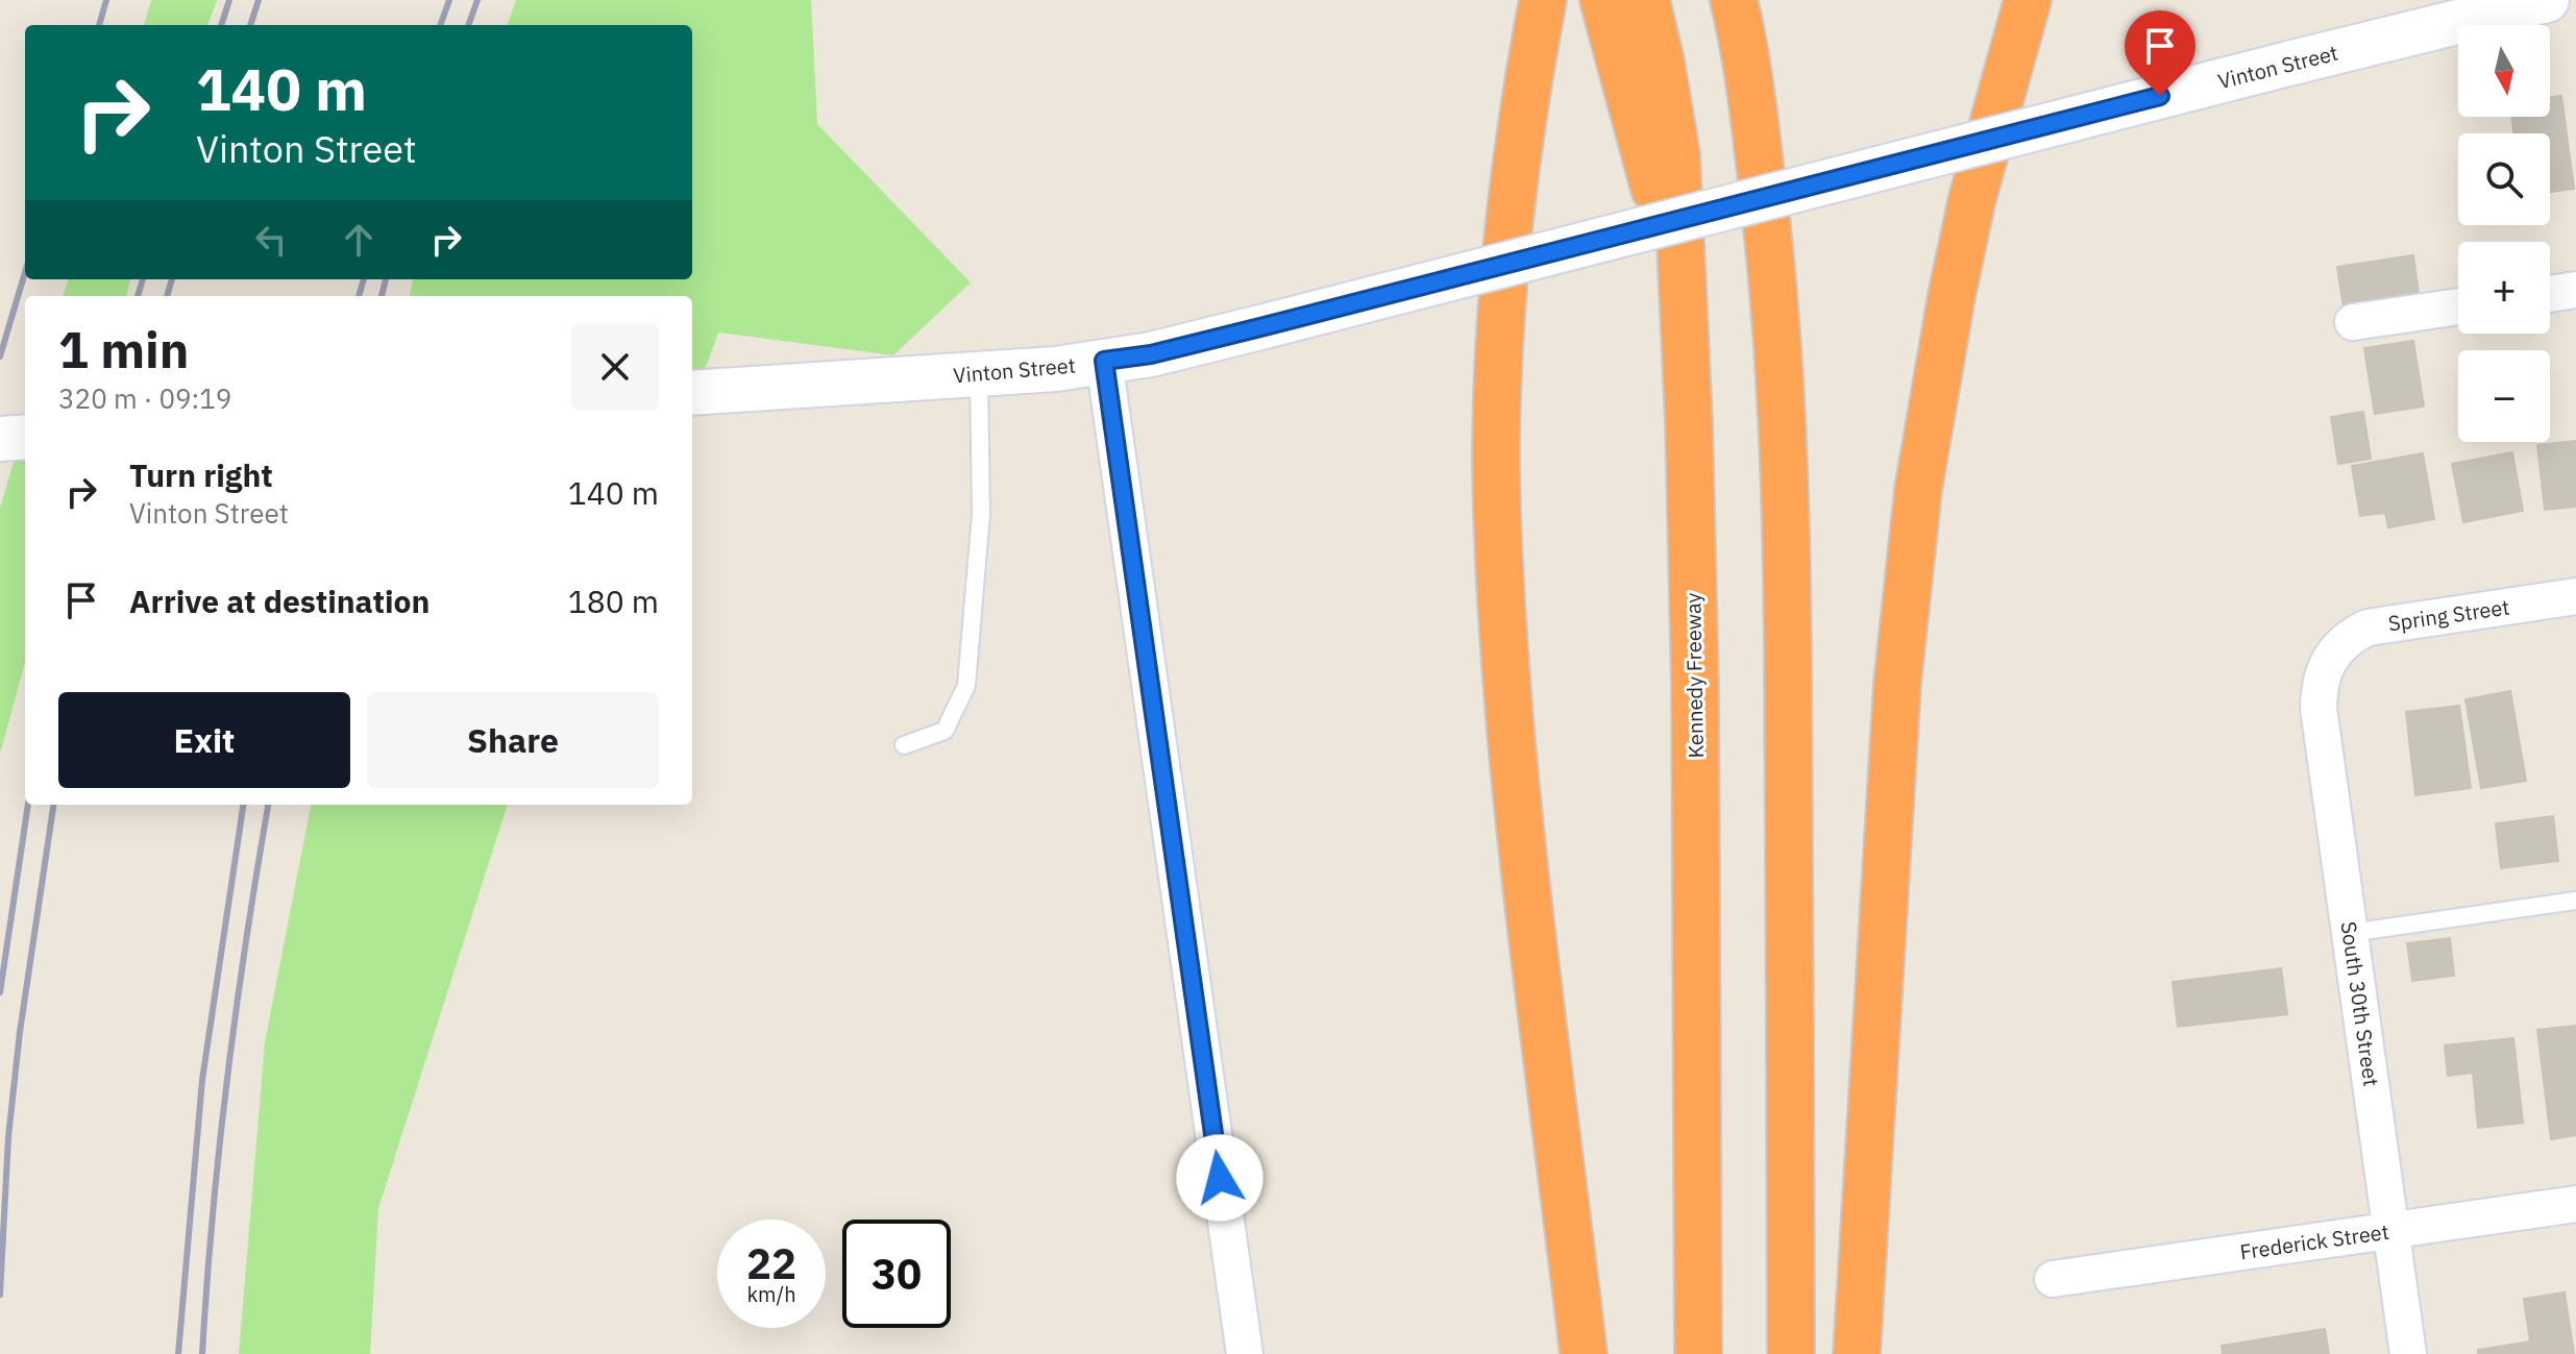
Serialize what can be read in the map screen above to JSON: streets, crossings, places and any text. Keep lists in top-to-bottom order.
{
  "streets": {
    "highway": ["Kennedy Freeway"],
    "street": [
      "Vinton Street",
      "Spring Street",
      "South 30th Street",
      "Frederick Street"
    ]
  },
  "crossings": [
    ["Spring Street", "South 30th Street"],
    ["South 30th Street", "Frederick Street"]
  ],
  "north": "bottom",
  "page": {
    "map_buttons": ["+", "−"],
    "turn": ["140 m", "Vinton Street"],
    "heading": ["1 min", "320 m · 09:19"],
    "list": [
      {
        "name": "Turn right",
        "note": "Vinton Street",
        "value": "140 m"
      },
      {
        "name": "Arrive at destination",
        "value": "180 m"
      }
    ],
    "buttons": ["Exit", "Share"],
    "speed": "22 km/h",
    "limit": "30"
  }
}
